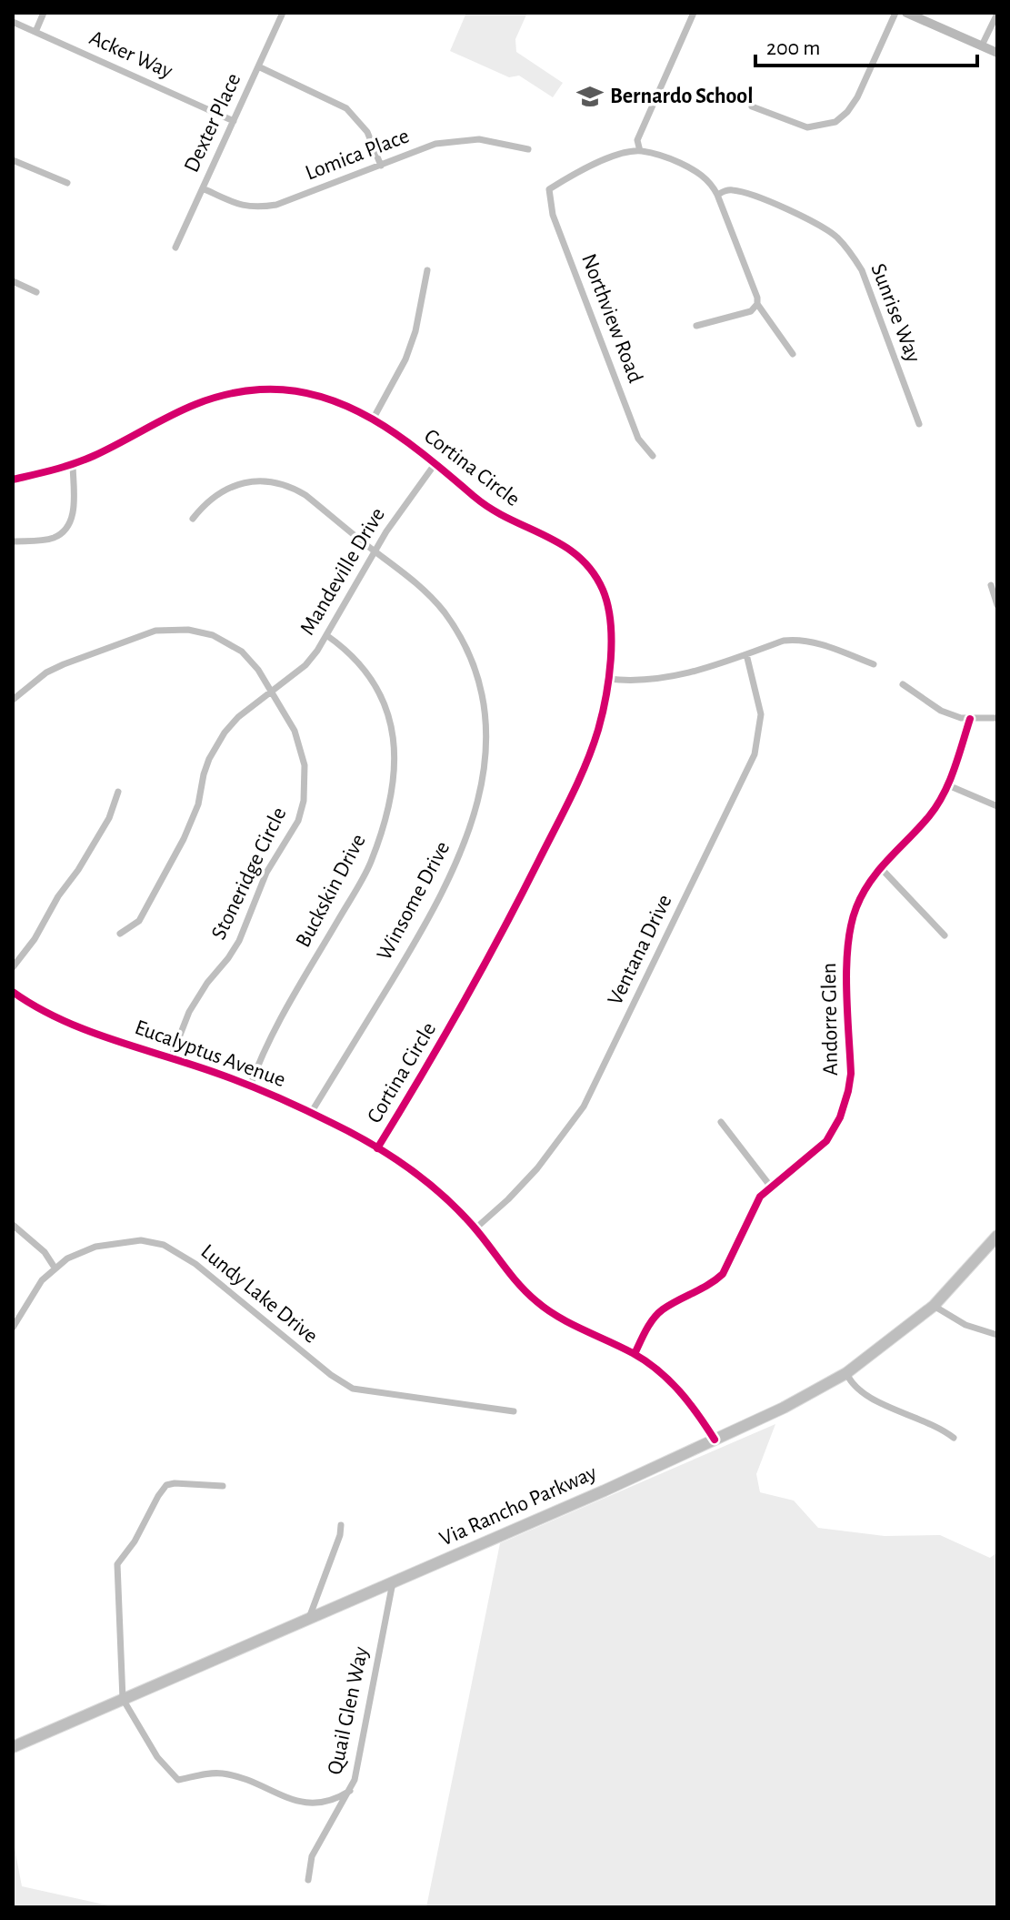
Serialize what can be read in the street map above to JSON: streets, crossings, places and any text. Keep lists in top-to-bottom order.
{
  "streets": {
    "main road": ["Via Rancho Parkway"],
    "street": [
      "Acker Way",
      "Dexter Place",
      "Lomica Place",
      "Sunrise Way",
      "Northview Road",
      "Cortina Circle",
      "Mandeville Drive",
      "Stoneridge Circle",
      "Buckskin Drive",
      "Winsome Drive",
      "Ventana Drive",
      "Andorre Glen",
      "Eucalyptus Avenue",
      "Lundy Lake Drive",
      "Quail Glen Way"
    ]
  },
  "crossings": [
    ["Acker Way", "Dexter Place"],
    ["Dexter Place", "Lomica Place"],
    ["Cortina Circle", "Mandeville Drive"],
    ["Cortina Circle", "Eucalyptus Avenue"],
    ["Mandeville Drive", "Stoneridge Circle"],
    ["Mandeville Drive", "Buckskin Drive"],
    ["Mandeville Drive", "Winsome Drive"],
    ["Stoneridge Circle", "Eucalyptus Avenue"],
    ["Buckskin Drive", "Eucalyptus Avenue"],
    ["Winsome Drive", "Eucalyptus Avenue"],
    ["Ventana Drive", "Eucalyptus Avenue"],
    ["Andorre Glen", "Eucalyptus Avenue"],
    ["Eucalyptus Avenue", "Via Rancho Parkway"],
    ["Via Rancho Parkway", "Quail Glen Way"]
  ],
  "places": {
    "school or university": ["Bernardo School"]
  },
  "scale_bar": "200 m"
}
